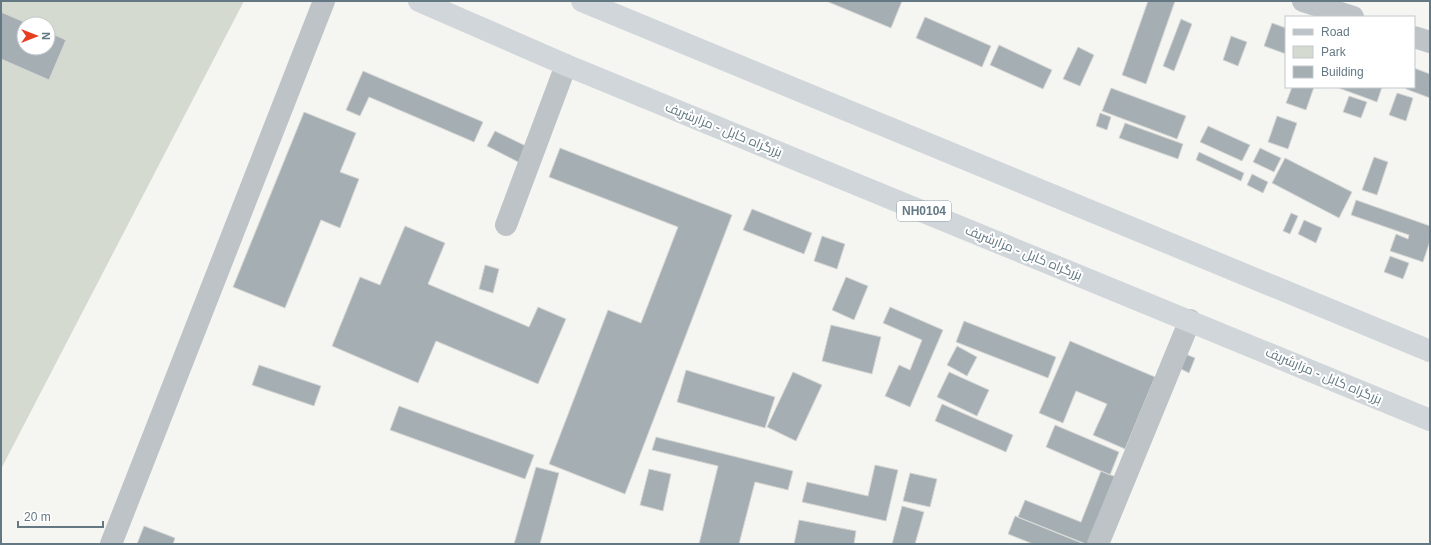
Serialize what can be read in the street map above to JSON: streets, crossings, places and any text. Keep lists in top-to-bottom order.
{
  "streets": {
    "highway": ["بزرگراه کابل - مزارشریف", "NH0104"]
  },
  "legend": ["Road", "Park", "Building"],
  "scale_bar": "20 m",
  "north": "right"
}
